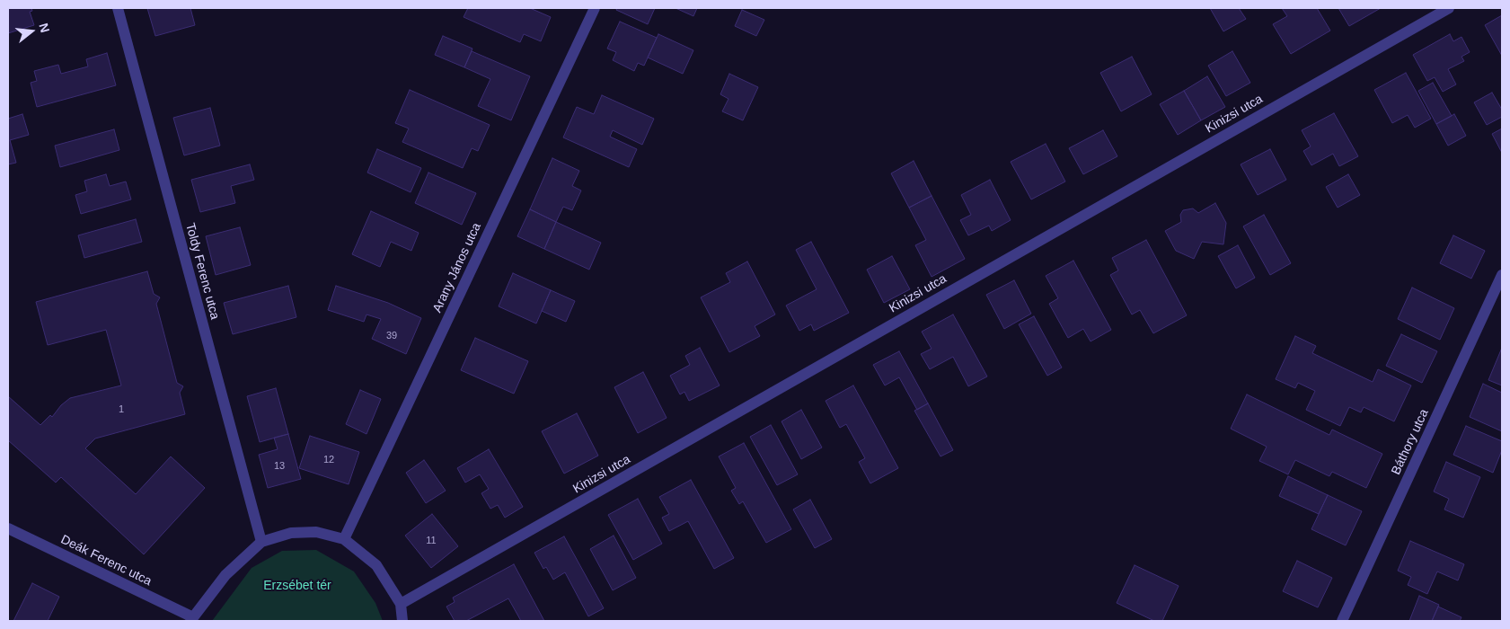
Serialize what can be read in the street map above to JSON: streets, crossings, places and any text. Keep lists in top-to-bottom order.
{
  "streets": {
    "street": [
      "Kinizsi utca",
      "Arany János utca",
      "Toldy Ferenc utca",
      "Báthory utca",
      "Deák Ferenc utca"
    ]
  },
  "parks": ["Erzsébet tér"],
  "house_numbers": [
    "39",
    "1",
    "12",
    "13",
    "11"
  ],
  "north": "right"
}
